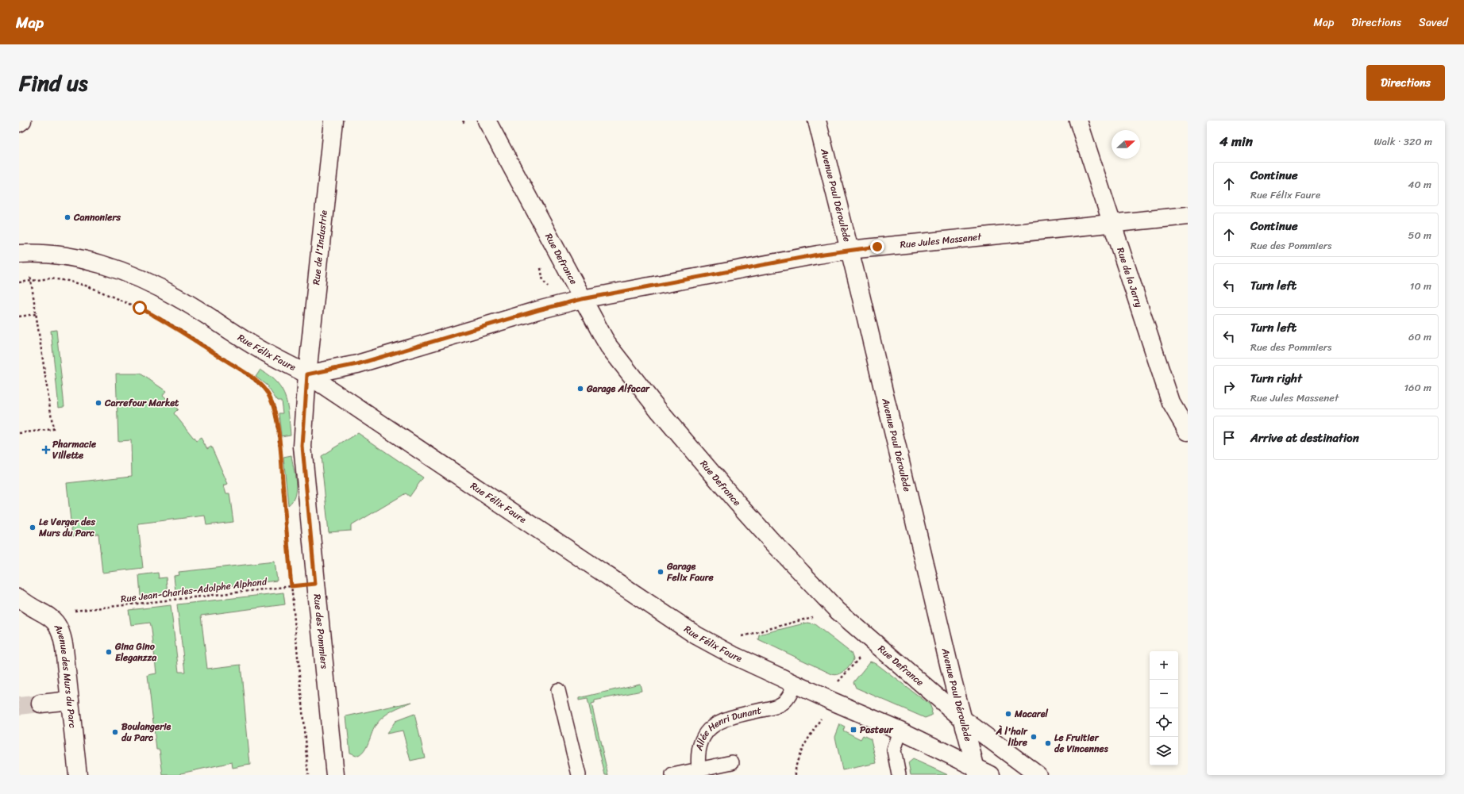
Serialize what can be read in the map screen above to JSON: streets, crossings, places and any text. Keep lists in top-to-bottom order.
{
  "streets": {
    "street": [
      "Avenue Paul Déroulède",
      "Rue Jules Massenet",
      "Rue de l'Industrie",
      "Rue Defrance",
      "Rue de la Jarry",
      "Rue Félix Faure",
      "Rue des Pommiers",
      "Avenue des Murs du Parc"
    ],
    "lane": ["Allée Henri Dunant"],
    "path": ["Rue Jean-Charles-Adolphe Alphand"]
  },
  "crossings": [
    ["Avenue Paul Déroulède", "Rue Jules Massenet"],
    ["Avenue Paul Déroulède", "Rue Defrance"],
    ["Avenue Paul Déroulède", "Rue Félix Faure"],
    ["Rue Jules Massenet", "Rue de l'Industrie"],
    ["Rue Jules Massenet", "Rue Defrance"],
    ["Rue Jules Massenet", "Rue de la Jarry"],
    ["Rue Jules Massenet", "Rue Félix Faure"],
    ["Rue Jules Massenet", "Rue des Pommiers"],
    ["Rue de l'Industrie", "Rue Félix Faure"],
    ["Rue de l'Industrie", "Rue des Pommiers"],
    ["Rue Félix Faure", "Rue des Pommiers"],
    ["Rue Félix Faure", "Allée Henri Dunant"],
    ["Rue Jean-Charles-Adolphe Alphand", "Rue des Pommiers"]
  ],
  "places": {
    "other": [
      "Cannoniers",
      "Garage Alfacar",
      "Carrefour Market",
      "Le Verger des Murs du Parc",
      "Garage Felix Faure",
      "Gina Gino Eleganzza",
      "Macarel",
      "Boulangerie du Parc",
      "À l'hair libre",
      "Le Fruitier de Vincennes"
    ],
    "health": ["Pharmacie Villette"],
    "transit": ["Pasteur"]
  },
  "north": "right",
  "page": {
    "header": "Map",
    "nav": ["Map", "Directions", "Saved"],
    "title": "Find us",
    "buttons": "Directions",
    "heading": ["4 min", "Walk · 320 m"],
    "list": [
      ["Continue", "Rue Félix Faure", "40 m"],
      ["Continue", "Rue des Pommiers", "50 m"],
      ["Turn left", "10 m"],
      ["Turn left", "Rue des Pommiers", "60 m"],
      ["Turn right", "Rue Jules Massenet", "160 m"],
      "Arrive at destination"
    ],
    "map_buttons": ["+", "−"]
  }
}
